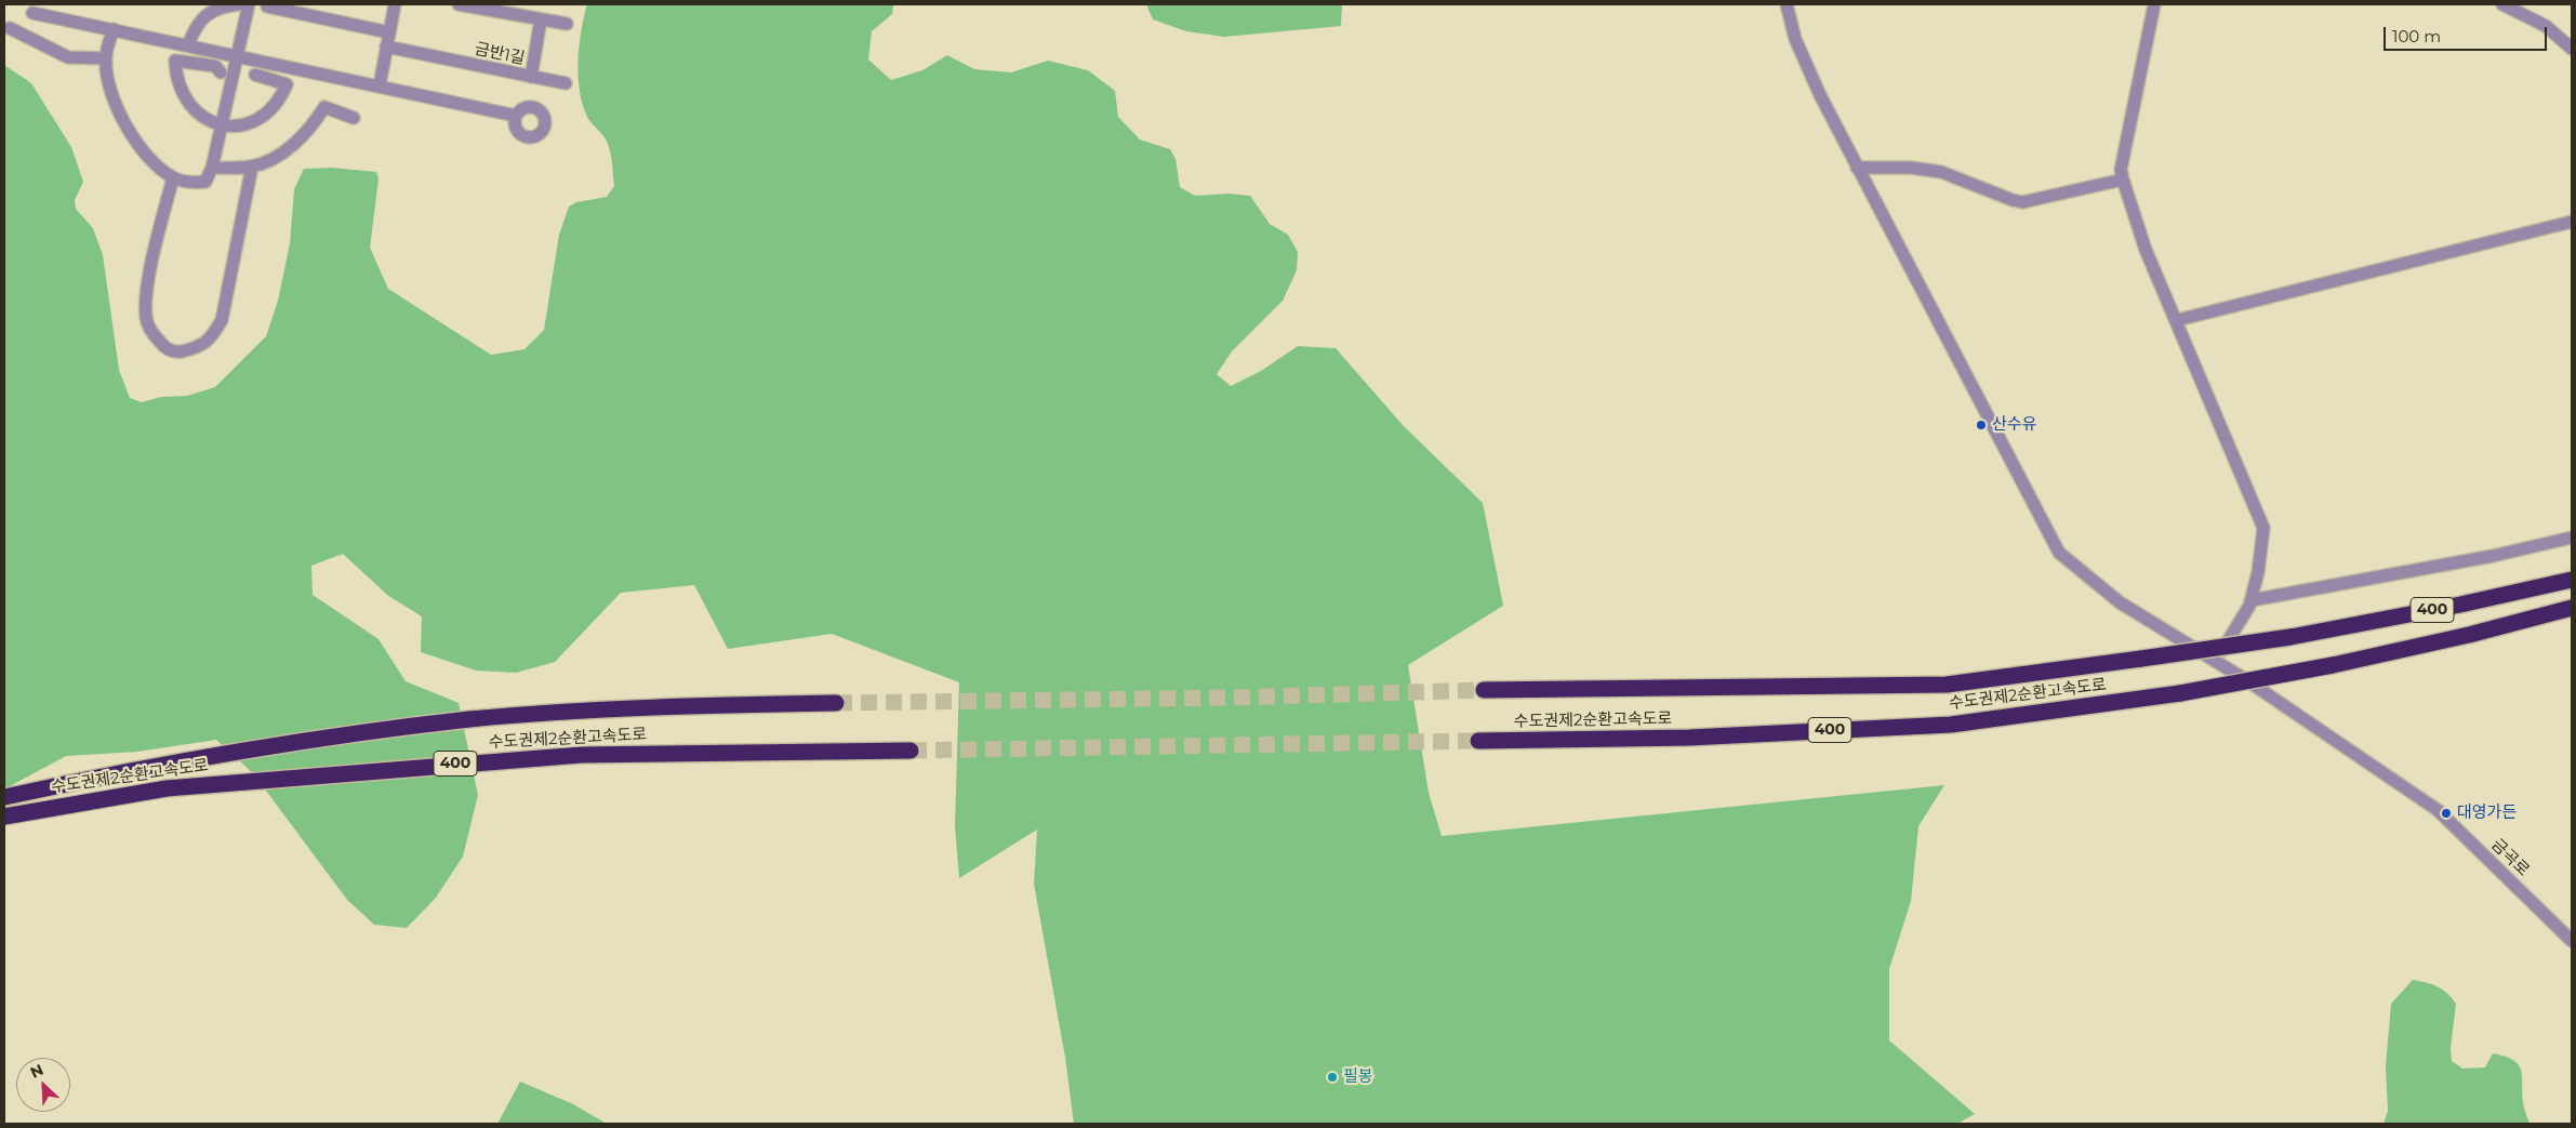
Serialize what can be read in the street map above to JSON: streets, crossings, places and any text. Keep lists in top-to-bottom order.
{
  "streets": {
    "highway": ["400", "수도권제2순환고속도로"],
    "street": ["금반1길", "금곡로"]
  },
  "places": ["산수유", "대영가든", "필봉"],
  "scale_bar": "100 m",
  "north": "top left"
}
